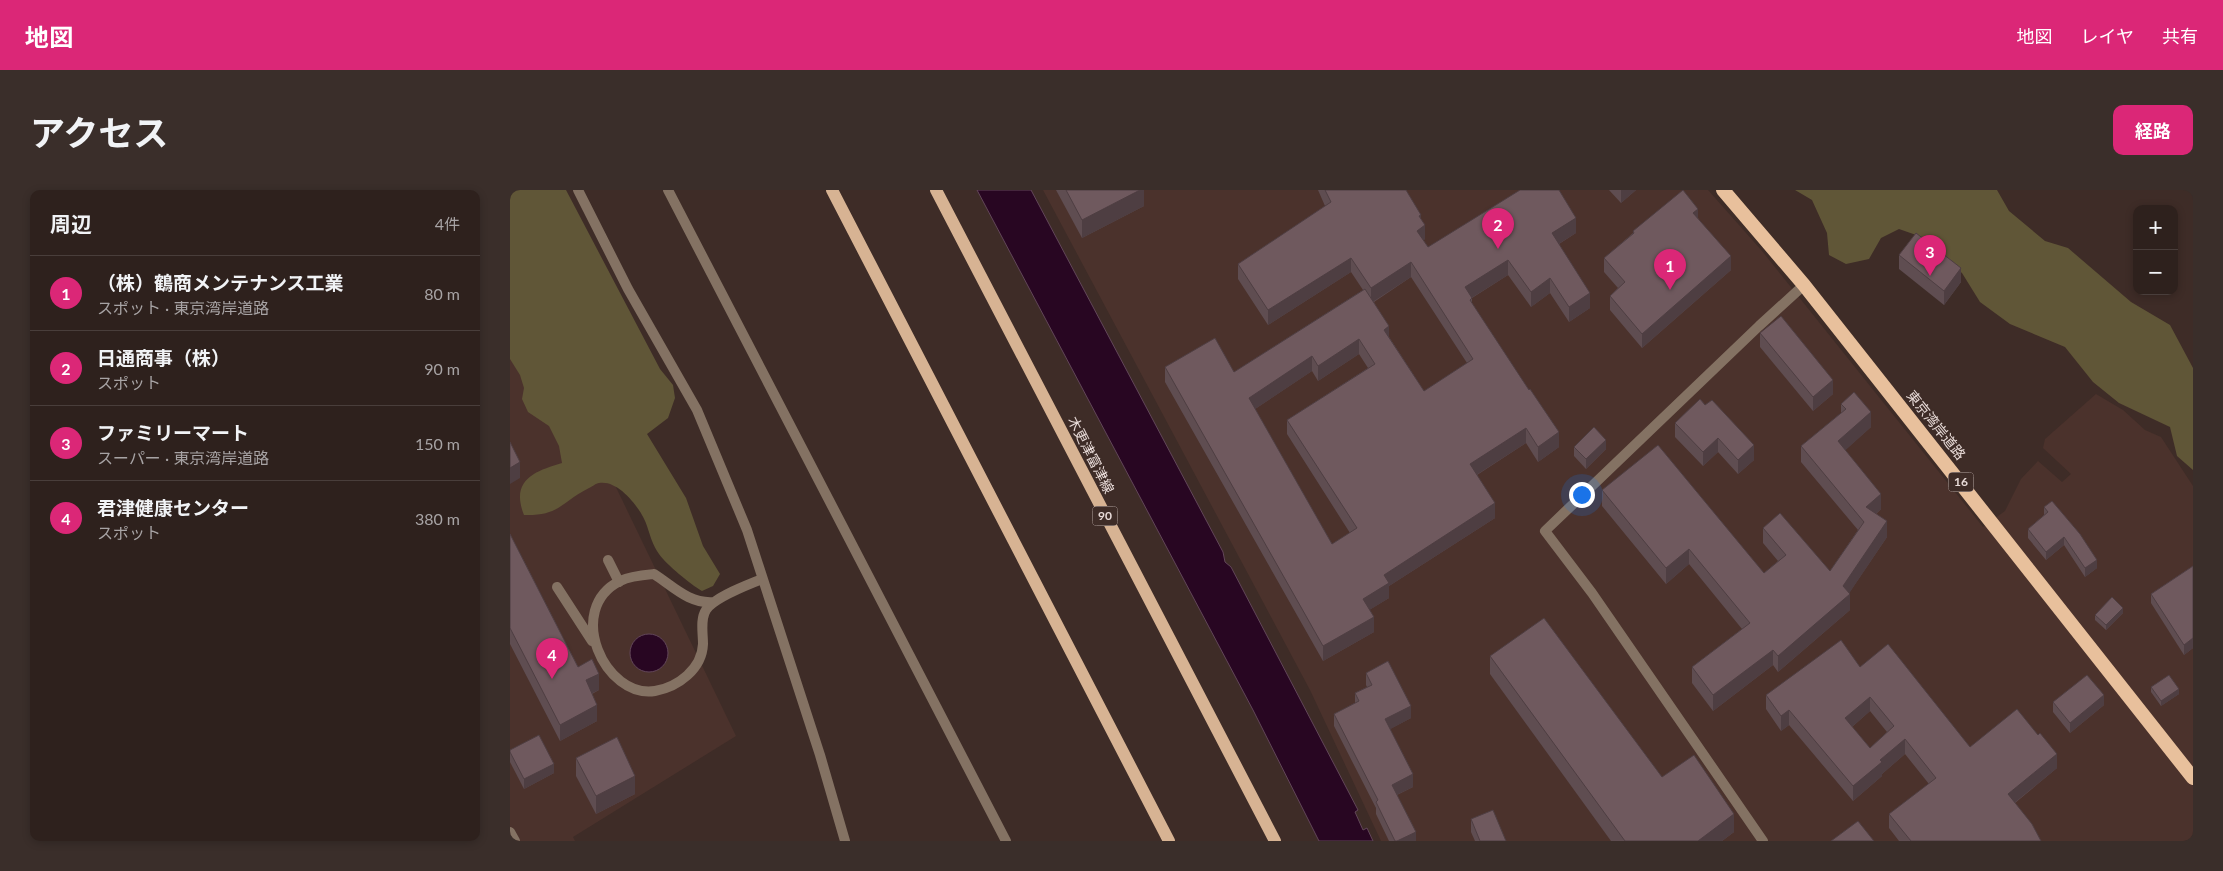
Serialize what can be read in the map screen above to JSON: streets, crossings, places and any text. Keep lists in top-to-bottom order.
{
  "streets": {
    "highway": ["東京湾岸道路", "16"],
    "main road": ["木更津富津線", "90"]
  },
  "page": {
    "header": "地図",
    "nav": ["地図", "レイヤ", "共有"],
    "title": "アクセス",
    "buttons": "経路",
    "heading": ["周辺", "4件"],
    "map_buttons": ["+", "−"],
    "pins": [
      "2",
      "3",
      "1",
      "4"
    ],
    "list": [
      {
        "mark": "1",
        "name": "（株）鶴商メンテナンス工業",
        "note": "スポット · 東京湾岸道路",
        "value": "80 m"
      },
      {
        "mark": "2",
        "name": "日通商事（株）",
        "note": "スポット",
        "value": "90 m"
      },
      {
        "mark": "3",
        "name": "ファミリーマート",
        "note": "スーパー · 東京湾岸道路",
        "value": "150 m"
      },
      {
        "mark": "4",
        "name": "君津健康センター",
        "note": "スポット",
        "value": "380 m"
      }
    ]
  }
}
